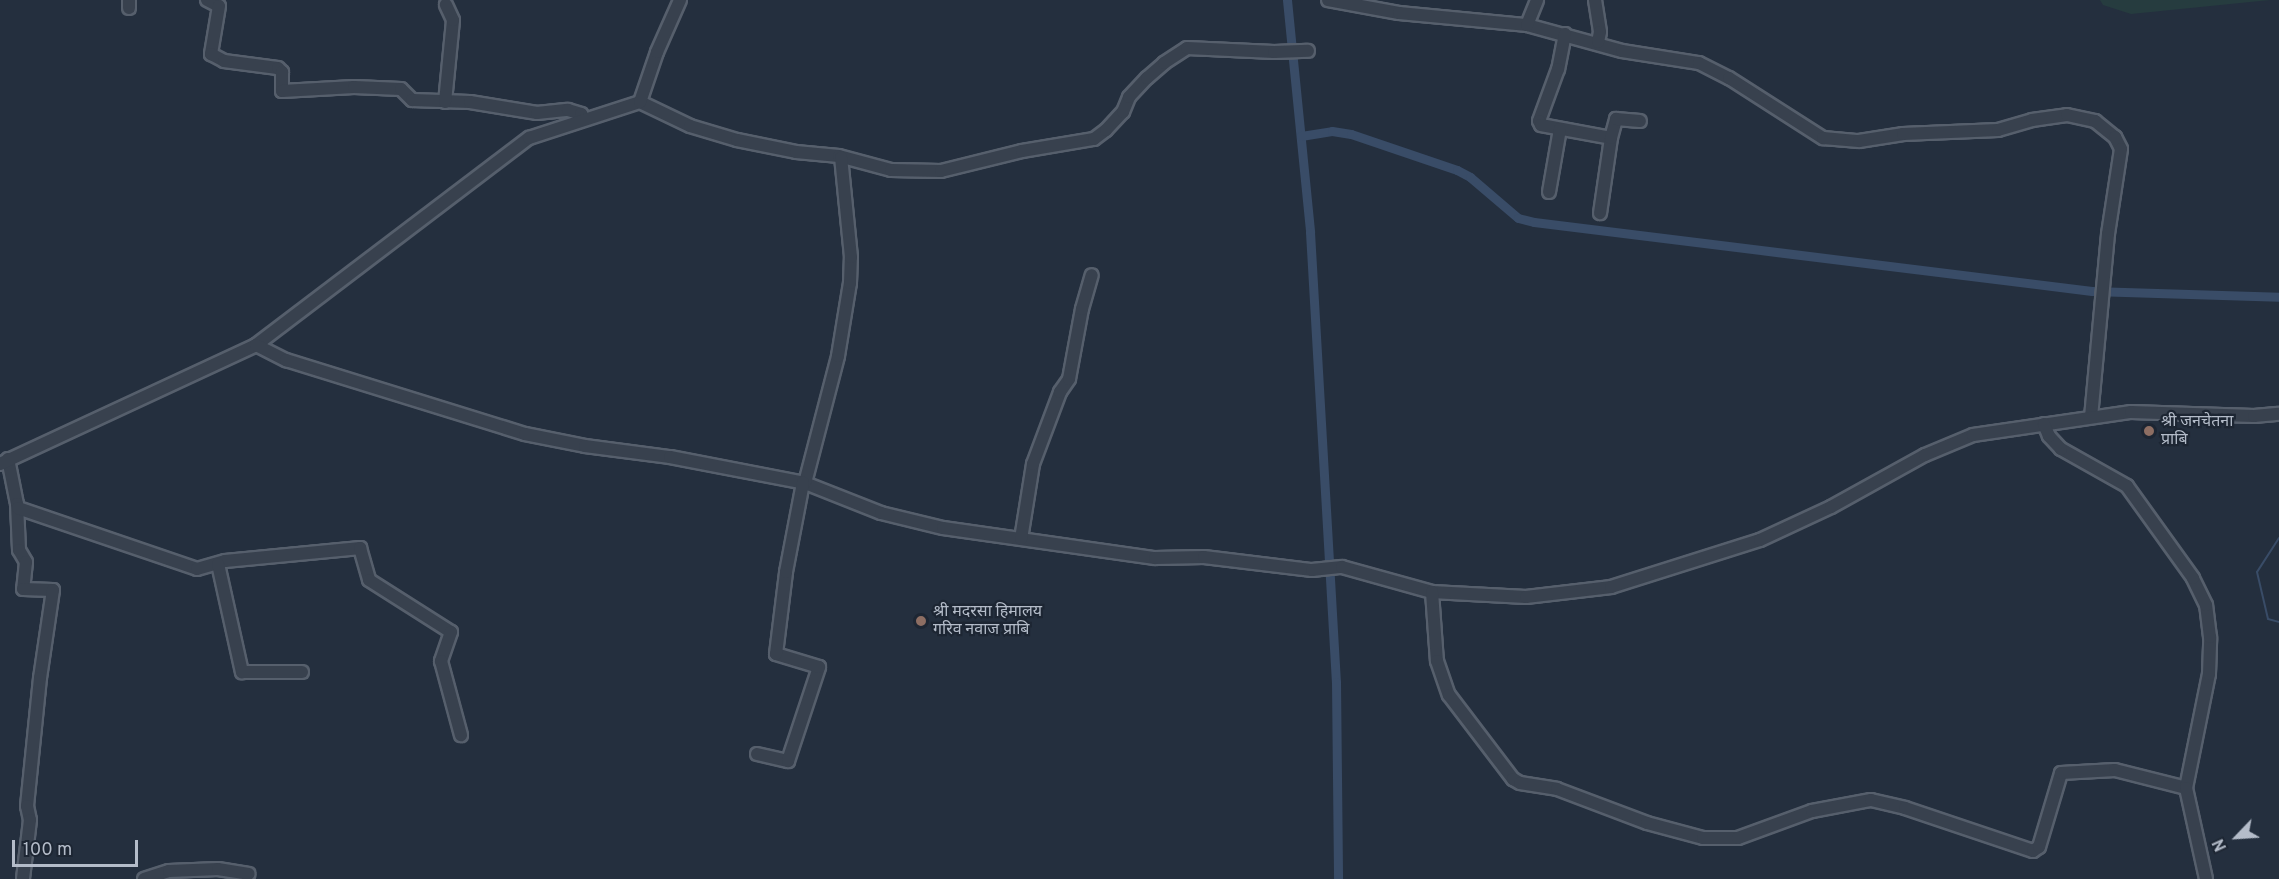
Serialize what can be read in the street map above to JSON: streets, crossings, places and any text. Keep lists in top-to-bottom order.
{
  "places": ["श्री जनचेतना प्राबि", "श्री मदरसा हिमालय गरिव नवाज प्राबि"],
  "scale_bar": "100 m",
  "north": "bottom left"
}
